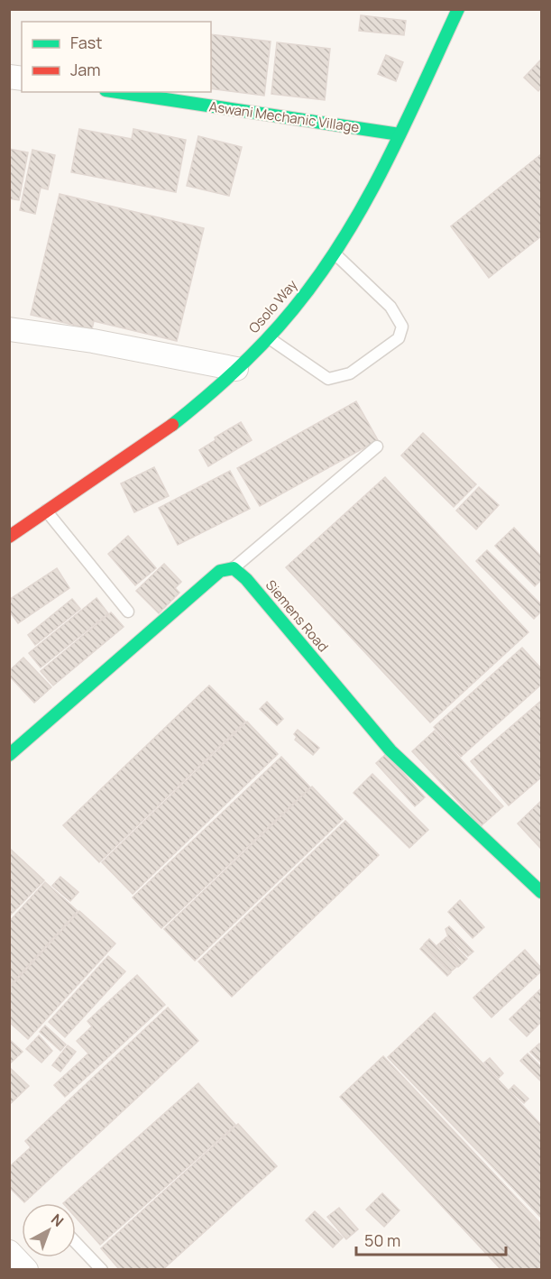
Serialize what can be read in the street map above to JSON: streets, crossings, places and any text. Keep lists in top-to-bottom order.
{
  "streets": {
    "street": ["Aswani Mechanic Village", "Osolo Way", "Siemens Road"]
  },
  "crossings": [
    ["Aswani Mechanic Village", "Osolo Way"]
  ],
  "legend": ["Fast", "Jam"],
  "scale_bar": "50 m",
  "north": "top right"
}
